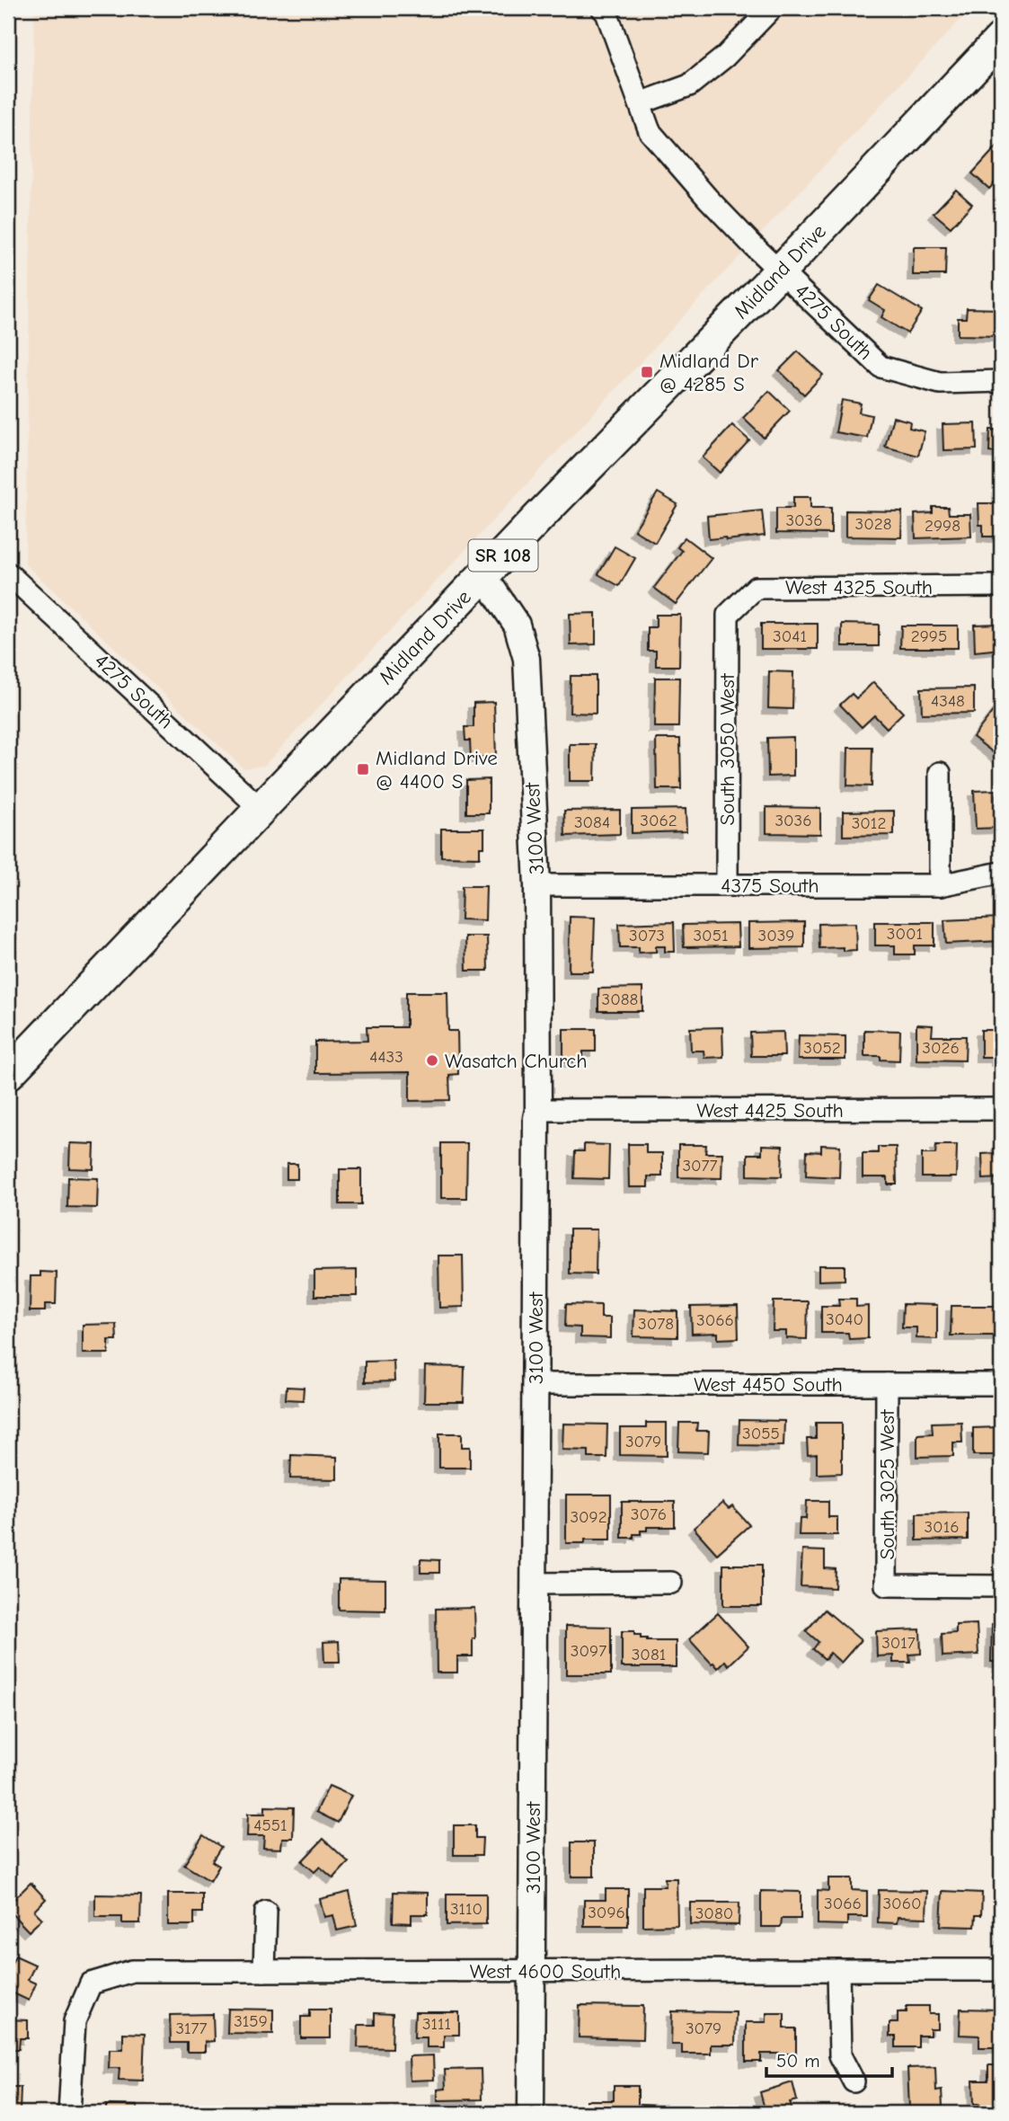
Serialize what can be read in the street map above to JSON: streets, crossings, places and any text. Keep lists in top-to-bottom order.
{
  "streets": {
    "main road": ["Midland Drive", "SR 108"],
    "street": [
      "4275 South",
      "West 4325 South",
      "South 3050 West",
      "3100 West",
      "4375 South",
      "West 4425 South",
      "West 4450 South",
      "South 3025 West",
      "West 4600 South"
    ]
  },
  "crossings": [
    ["Midland Drive", "4275 South"],
    ["Midland Drive", "3100 West"],
    ["West 4325 South", "South 3050 West"],
    ["South 3050 West", "4375 South"],
    ["3100 West", "4375 South"],
    ["3100 West", "West 4425 South"],
    ["3100 West", "West 4450 South"],
    ["3100 West", "West 4600 South"],
    ["West 4450 South", "South 3025 West"]
  ],
  "places": {
    "transit": ["Midland Dr @ 4285 S", "Midland Drive @ 4400 S"],
    "other": ["Wasatch Church"]
  },
  "house_numbers": [
    "3036",
    "3028",
    "2998",
    "3041",
    "2995",
    "4348",
    "3062",
    "3036",
    "3084",
    "3012",
    "3001",
    "3073",
    "3051",
    "3039",
    "3088",
    "3052",
    "3026",
    "4433",
    "3077",
    "3040",
    "3066",
    "3078",
    "3055",
    "3079",
    "3076",
    "3092",
    "3016",
    "3017",
    "3097",
    "3081",
    "4551",
    "3066",
    "3060",
    "3110",
    "3096",
    "3080",
    "3159",
    "3111",
    "3177",
    "3079"
  ],
  "scale_bar": "50 m"
}
